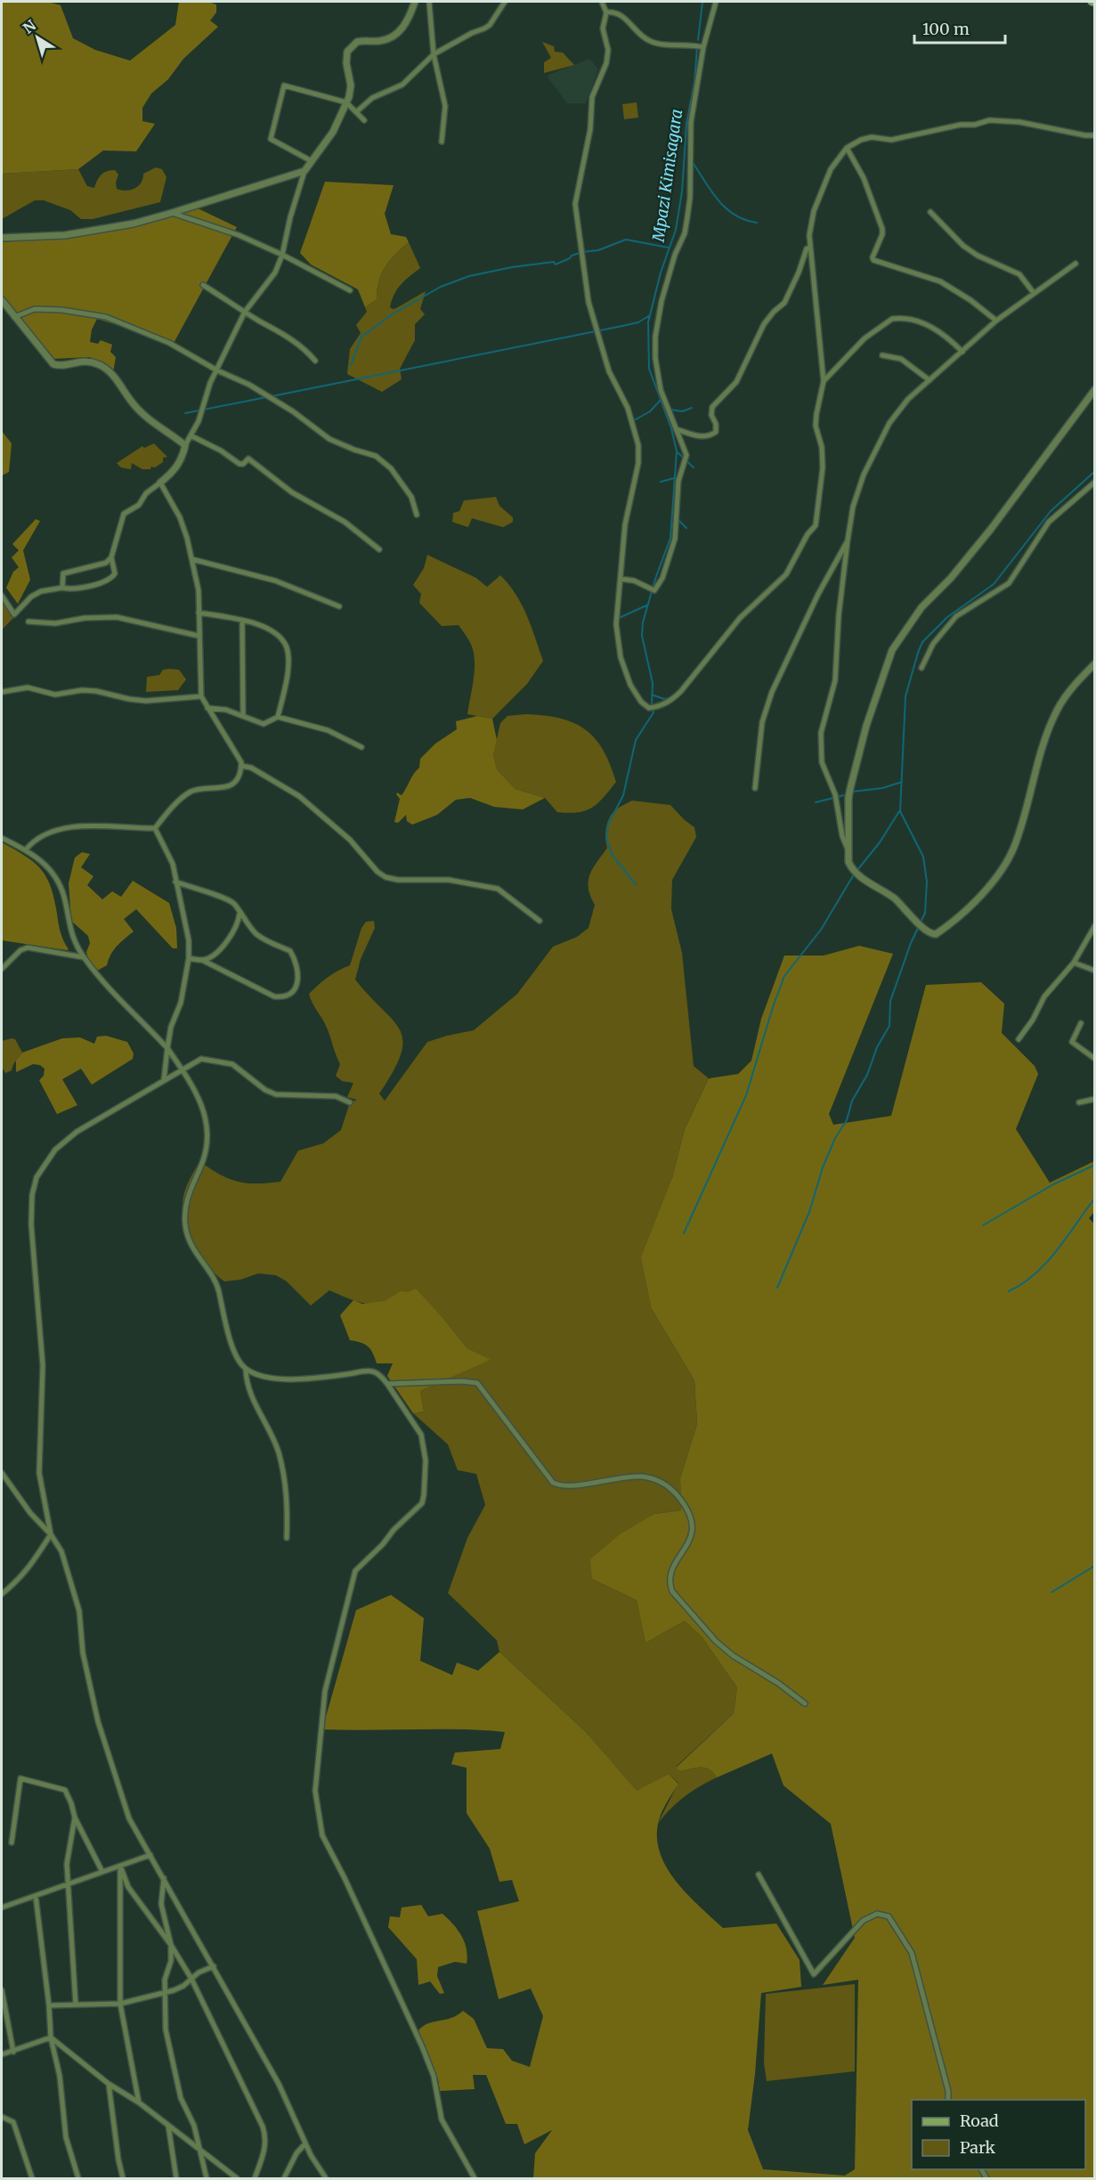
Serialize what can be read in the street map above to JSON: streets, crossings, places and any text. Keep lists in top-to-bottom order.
{
  "water": ["Mpazi Kimisagara"],
  "legend": ["Road", "Park"],
  "scale_bar": "100 m",
  "north": "top left"
}
